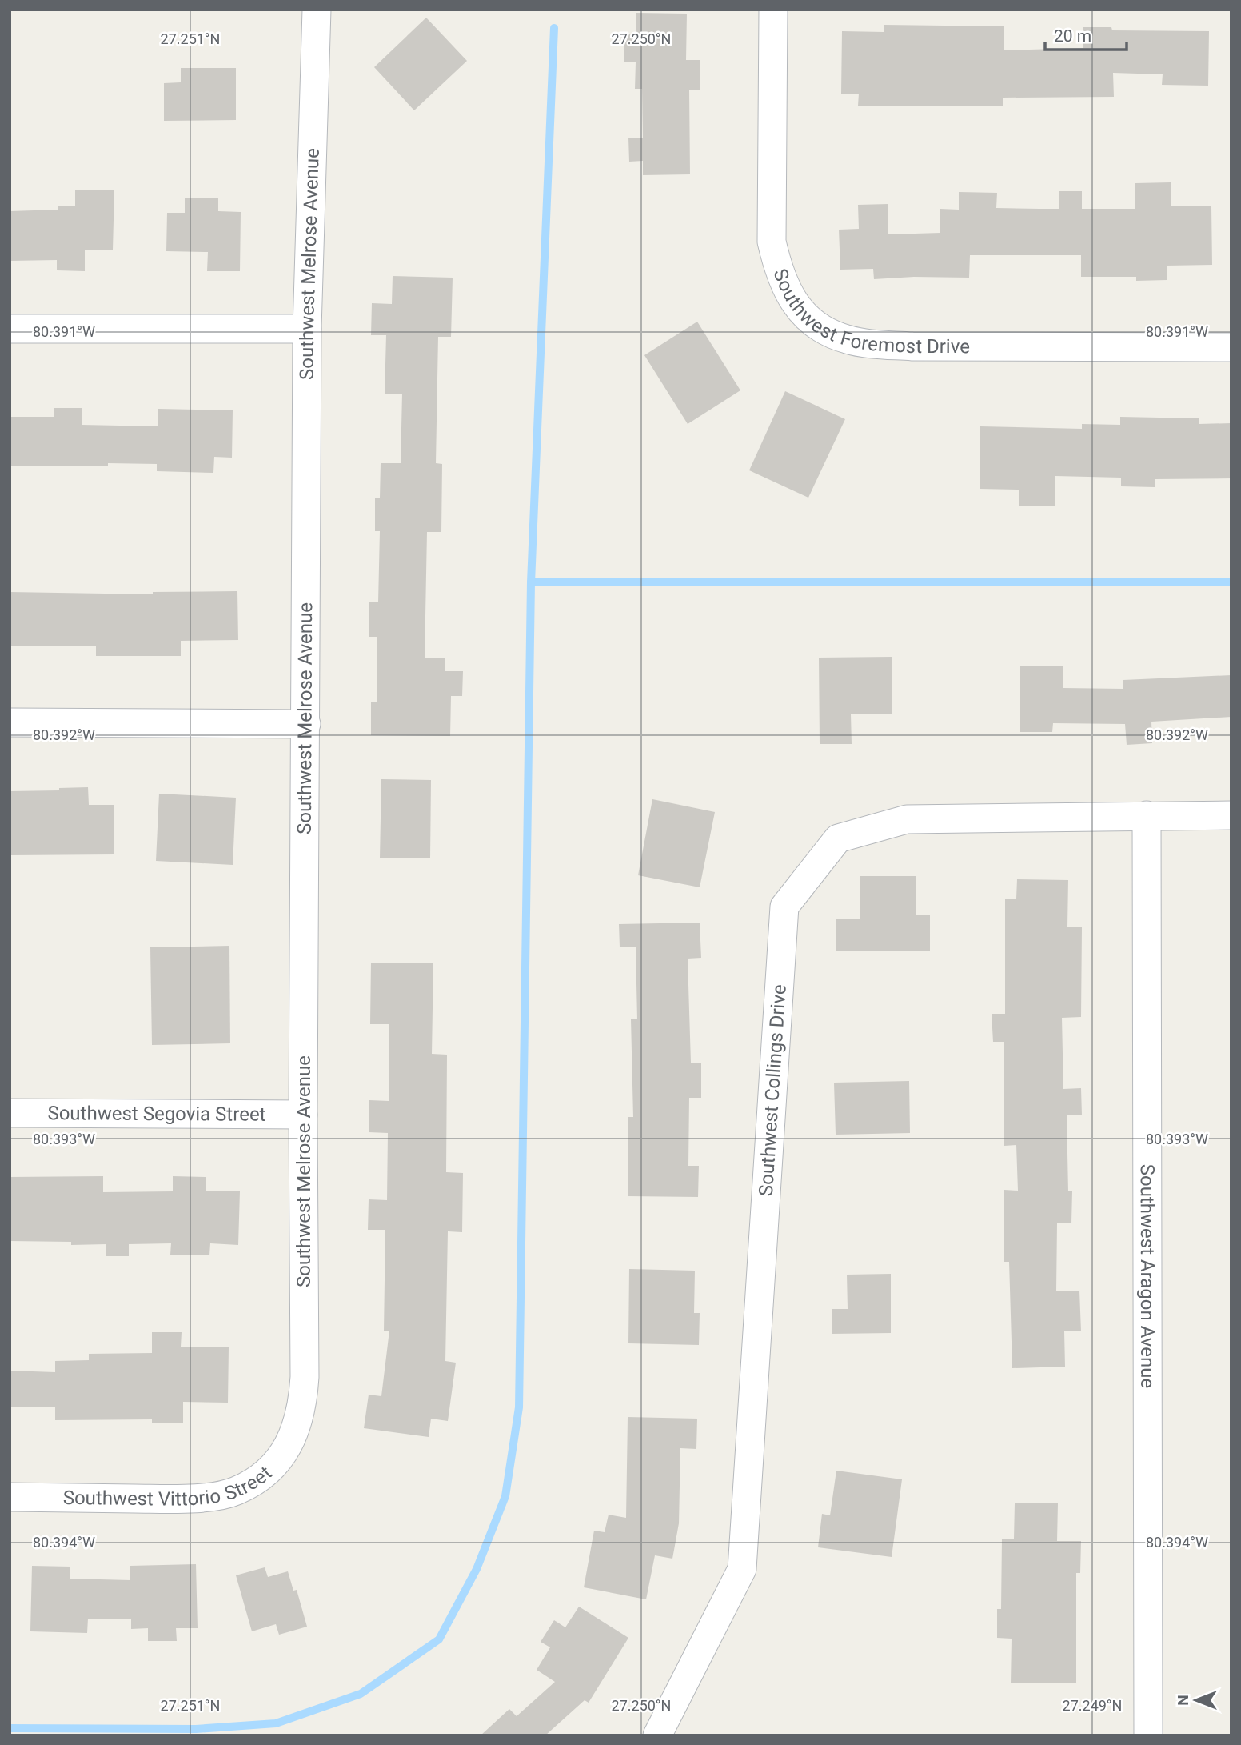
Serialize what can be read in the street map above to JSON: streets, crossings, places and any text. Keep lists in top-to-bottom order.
{
  "streets": {
    "street": [
      "Southwest Melrose Avenue",
      "Southwest Foremost Drive",
      "Southwest Collings Drive",
      "Southwest Segovia Street",
      "Southwest Aragon Avenue",
      "Southwest Vittorio Street"
    ]
  },
  "crossings": [
    ["Southwest Melrose Avenue", "Southwest Segovia Street"],
    ["Southwest Melrose Avenue", "Southwest Vittorio Street"],
    ["Southwest Collings Drive", "Southwest Aragon Avenue"]
  ],
  "scale_bar": "20 m",
  "north": "left",
  "coordinates": [
    "27.251°N",
    "27.250°N",
    "80.391°W",
    "80.392°W",
    "80.393°W",
    "80.394°W",
    "27.249°N"
  ]
}
